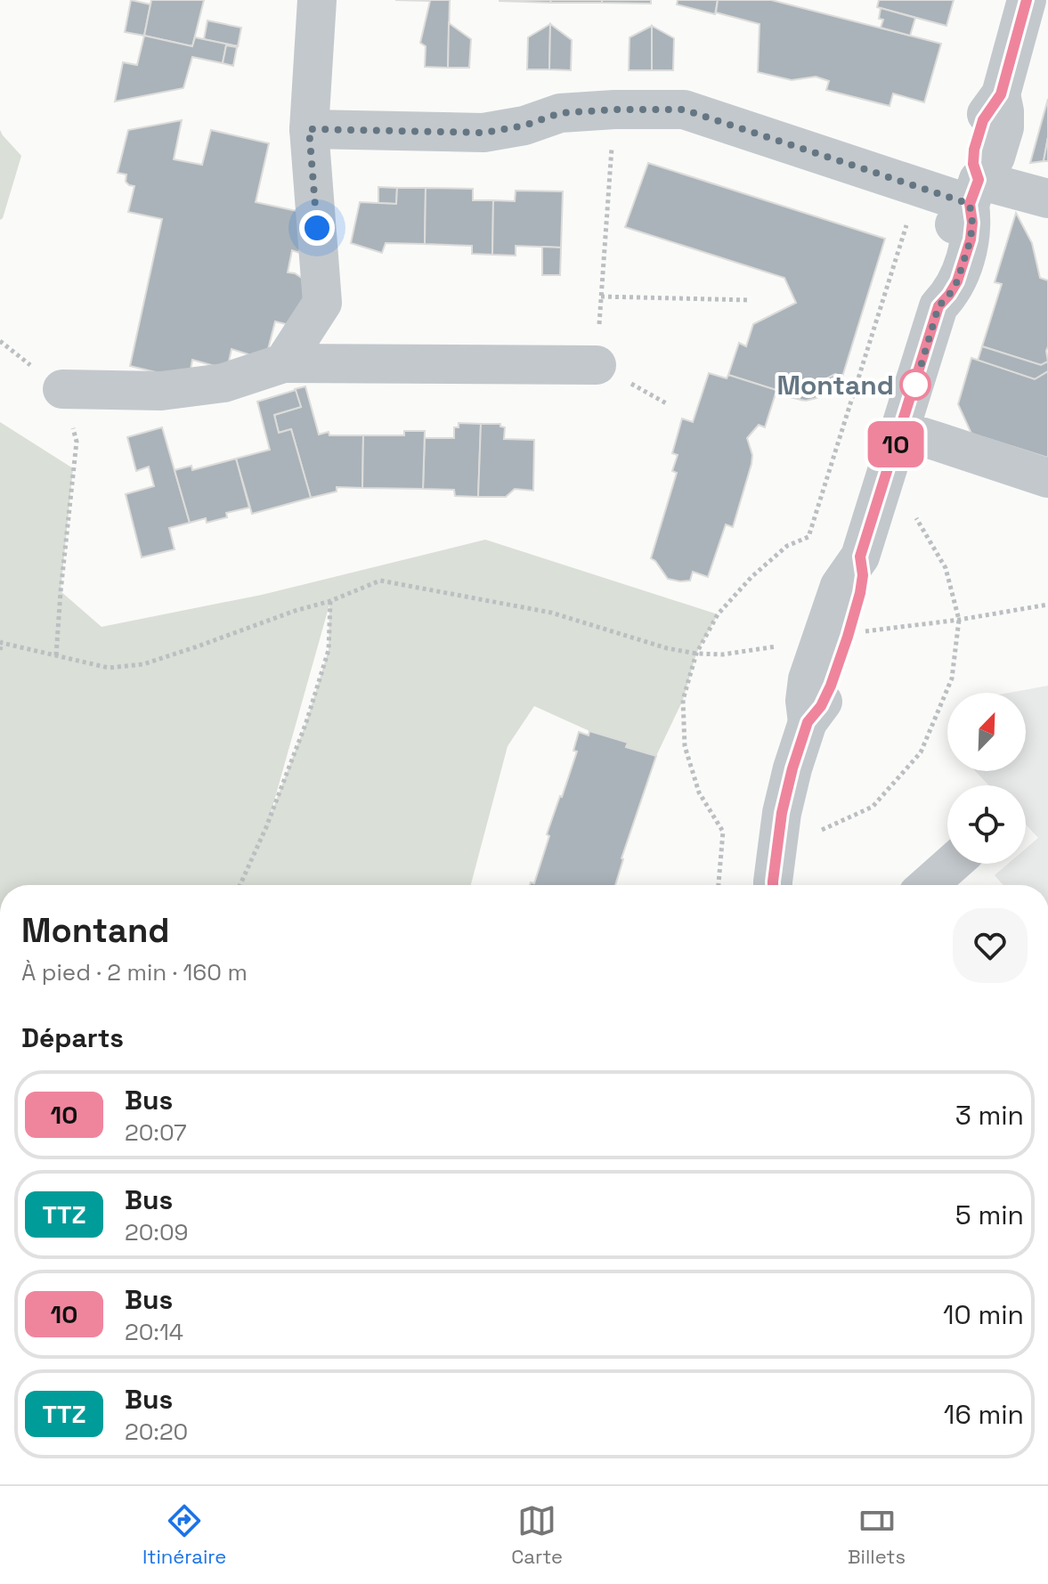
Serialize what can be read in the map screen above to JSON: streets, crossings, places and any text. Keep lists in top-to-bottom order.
{
  "places": ["Montand"],
  "lines": ["bus line 10"],
  "north": "top right",
  "page": {
    "on_map": "10",
    "heading": [
      ["Montand", "À pied · 2 min · 160 m"],
      "Départs"
    ],
    "list": [
      {
        "mark": "10",
        "name": "Bus",
        "note": "20:07",
        "value": "3 min"
      },
      {
        "mark": "TTZ",
        "name": "Bus",
        "note": "20:09",
        "value": "5 min"
      },
      {
        "mark": "10",
        "name": "Bus",
        "note": "20:14",
        "value": "10 min"
      },
      {
        "mark": "TTZ",
        "name": "Bus",
        "note": "20:20",
        "value": "16 min"
      }
    ],
    "tabs": ["Itinéraire", "Carte", "Billets"]
  }
}
